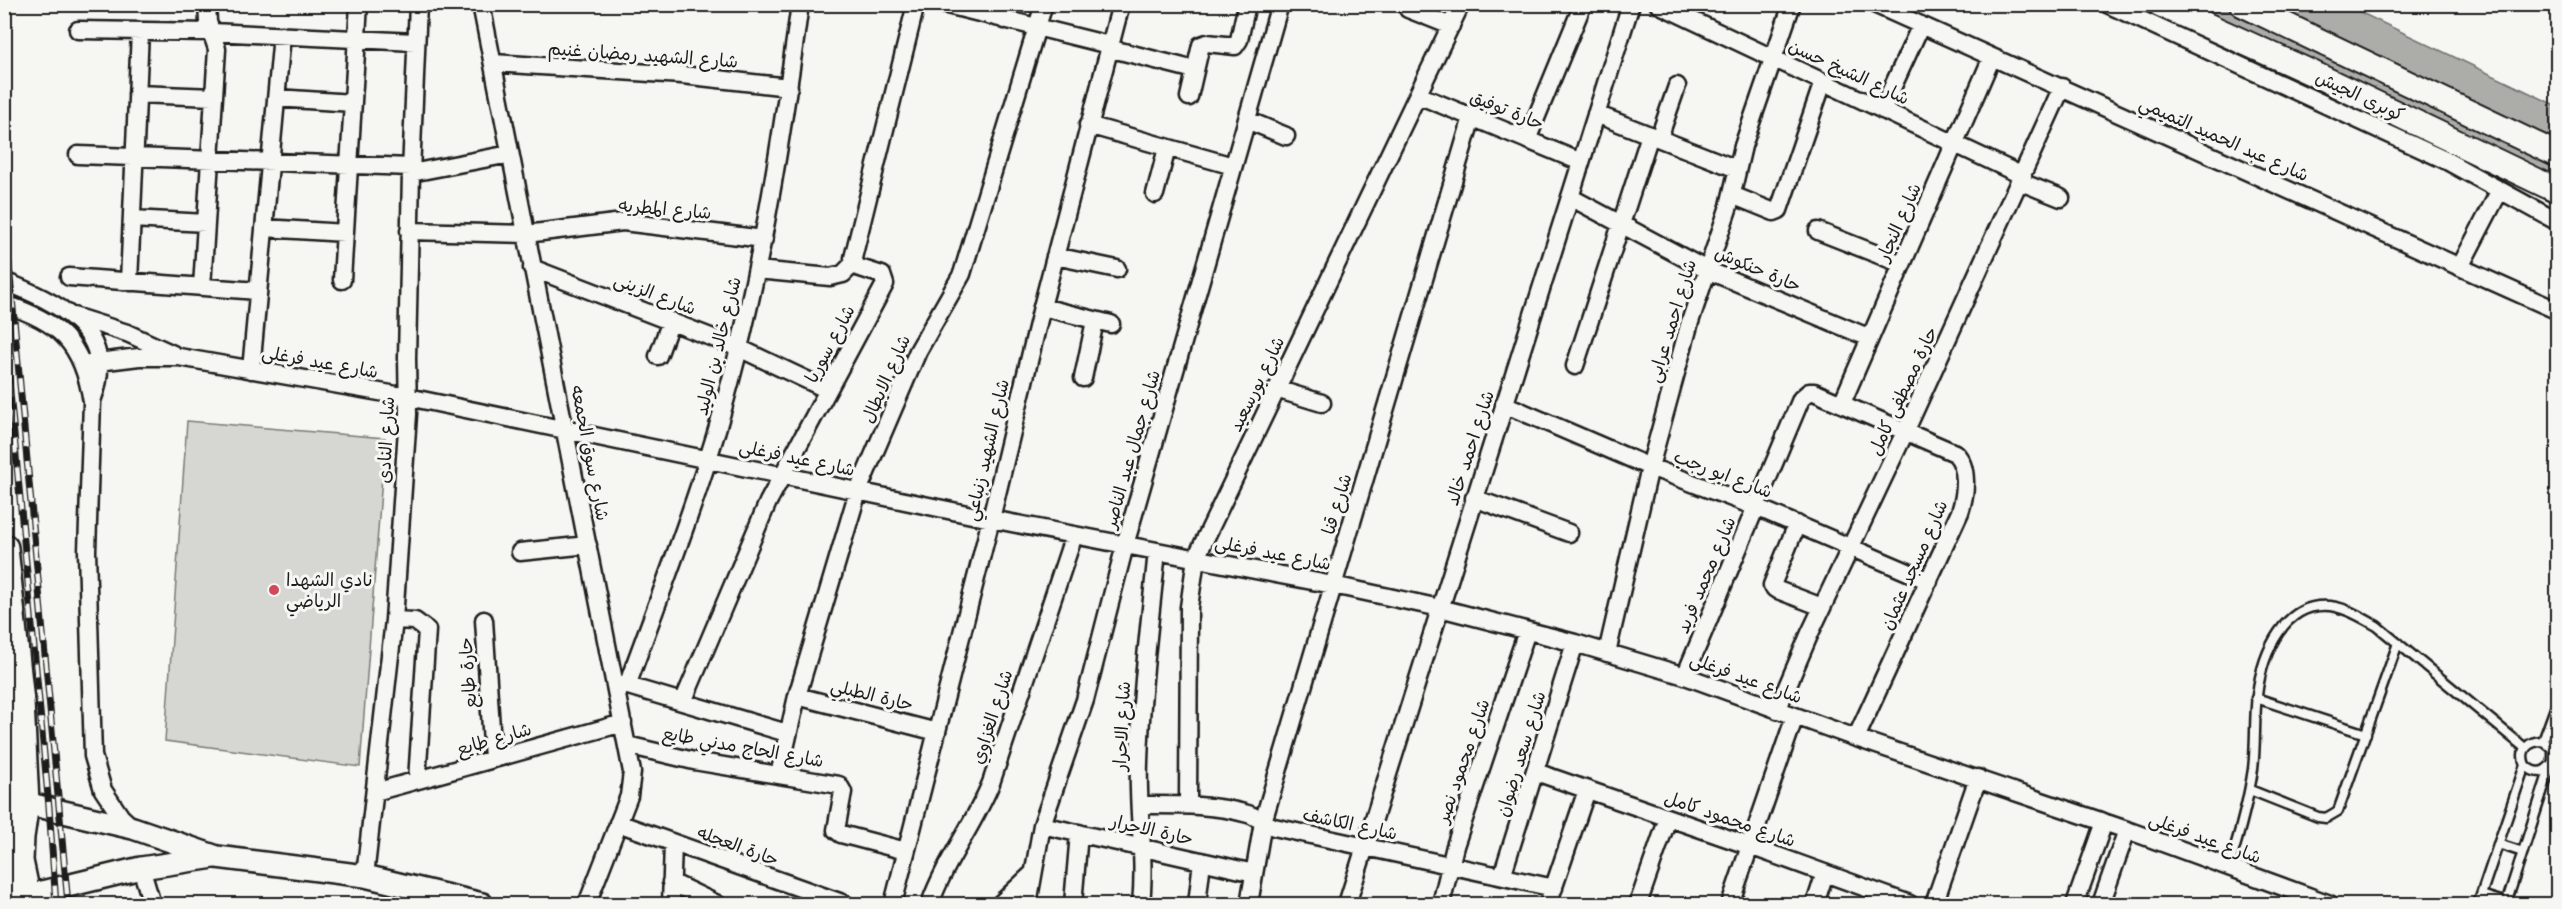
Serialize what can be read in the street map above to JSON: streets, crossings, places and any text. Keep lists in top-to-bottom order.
{
  "streets": {
    "main road": ["كوبرى الجيش"],
    "street": [
      "شارع الشهيد رمضان غنيم",
      "شارع الشيخ حسن",
      "حارة توفيق",
      "شارع عبد الحميد التميمي",
      "شارع المطريه",
      "شارع النجار",
      "حارة حنكوش",
      "شارع الزينى",
      "شارع احمد عرابى",
      "شارع سوريا",
      "شارع خالد بن الوليد",
      "شارع عيد فرغلى",
      "شارع الابطال",
      "شارع بورسعيد",
      "حارة مصطفى كامل",
      "شارع النادى",
      "شارع احمد خالد",
      "شارع جمال عبد الناصر",
      "شارع الشهيد زنباعي",
      "شارع سوق الجمعه",
      "شارع ابو رجب",
      "شارع قنا",
      "شارع مسجد عثمان",
      "شارع محمد فريد",
      "حارة طابع",
      "حارة الطبلي",
      "شارع الغزاوي",
      "شارع الاحرار",
      "شارع طايع",
      "شارع الحاج مدني طايع",
      "شارع سعد رضوان",
      "شارع محمود نصر",
      "شارع محمود كامل",
      "شارع الكاشف",
      "حارة الاحرار",
      "حارة العجله"
    ]
  },
  "crossings": [
    ["شارع الشهيد رمضان غنيم", "شارع خالد بن الوليد"],
    ["شارع الشهيد رمضان غنيم", "شارع سوق الجمعه"],
    ["شارع الشيخ حسن", "شارع النجار"],
    ["شارع الشيخ حسن", "شارع احمد عرابى"],
    ["شارع الشيخ حسن", "حارة مصطفى كامل"],
    ["حارة توفيق", "شارع بورسعيد"],
    ["حارة توفيق", "شارع احمد خالد"],
    ["حارة توفيق", "شارع قنا"],
    ["شارع عبد الحميد التميمي", "شارع النجار"],
    ["شارع عبد الحميد التميمي", "حارة مصطفى كامل"],
    ["شارع المطريه", "شارع خالد بن الوليد"],
    ["شارع المطريه", "شارع النادى"],
    ["شارع المطريه", "شارع سوق الجمعه"],
    ["شارع النجار", "حارة حنكوش"],
    ["شارع النجار", "شارع مسجد عثمان"],
    ["شارع النجار", "شارع محمد فريد"],
    ["حارة حنكوش", "شارع احمد عرابى"],
    ["حارة حنكوش", "شارع احمد خالد"],
    ["شارع الزينى", "شارع سوريا"],
    ["شارع الزينى", "شارع خالد بن الوليد"],
    ["شارع الزينى", "شارع سوق الجمعه"],
    ["شارع احمد عرابى", "شارع عيد فرغلى"],
    ["شارع احمد عرابى", "شارع ابو رجب"],
    ["شارع سوريا", "شارع عيد فرغلى"],
    ["شارع خالد بن الوليد", "شارع عيد فرغلى"],
    ["شارع خالد بن الوليد", "شارع سوق الجمعه"],
    ["شارع عيد فرغلى", "شارع الابطال"],
    ["شارع عيد فرغلى", "شارع بورسعيد"],
    ["شارع عيد فرغلى", "حارة مصطفى كامل"],
    ["شارع عيد فرغلى", "شارع النادى"],
    ["شارع عيد فرغلى", "شارع احمد خالد"],
    ["شارع عيد فرغلى", "شارع جمال عبد الناصر"],
    ["شارع عيد فرغلى", "شارع الشهيد زنباعي"],
    ["شارع عيد فرغلى", "شارع سوق الجمعه"],
    ["شارع عيد فرغلى", "شارع قنا"],
    ["شارع عيد فرغلى", "شارع مسجد عثمان"],
    ["شارع عيد فرغلى", "شارع محمد فريد"],
    ["شارع عيد فرغلى", "شارع الغزاوي"],
    ["شارع عيد فرغلى", "شارع الاحرار"],
    ["شارع عيد فرغلى", "شارع سعد رضوان"],
    ["شارع عيد فرغلى", "شارع محمود نصر"],
    ["شارع الابطال", "حارة الطبلي"],
    ["شارع الابطال", "شارع الحاج مدني طايع"],
    ["شارع بورسعيد", "شارع الكاشف"],
    ["حارة مصطفى كامل", "شارع ابو رجب"],
    ["حارة مصطفى كامل", "شارع مسجد عثمان"],
    ["شارع النادى", "شارع طايع"],
    ["شارع احمد خالد", "شارع ابو رجب"],
    ["شارع احمد خالد", "شارع الكاشف"],
    ["شارع جمال عبد الناصر", "حارة الاحرار"],
    ["شارع الشهيد زنباعي", "حارة الطبلي"],
    ["شارع الشهيد زنباعي", "شارع الحاج مدني طايع"],
    ["شارع سوق الجمعه", "شارع طايع"],
    ["شارع سوق الجمعه", "شارع الحاج مدني طايع"],
    ["شارع سوق الجمعه", "حارة العجله"],
    ["شارع ابو رجب", "شارع مسجد عثمان"],
    ["شارع ابو رجب", "شارع محمد فريد"],
    ["شارع قنا", "شارع الكاشف"],
    ["شارع قنا", "حارة الاحرار"],
    ["شارع مسجد عثمان", "شارع محمد فريد"],
    ["حارة طابع", "شارع طايع"],
    ["شارع الاحرار", "شارع الكاشف"],
    ["شارع الاحرار", "حارة الاحرار"],
    ["شارع سعد رضوان", "شارع محمود كامل"],
    ["شارع سعد رضوان", "شارع الكاشف"],
    ["شارع محمود نصر", "شارع الكاشف"]
  ],
  "places": ["نادي الشهدا الرياضي"]
}
